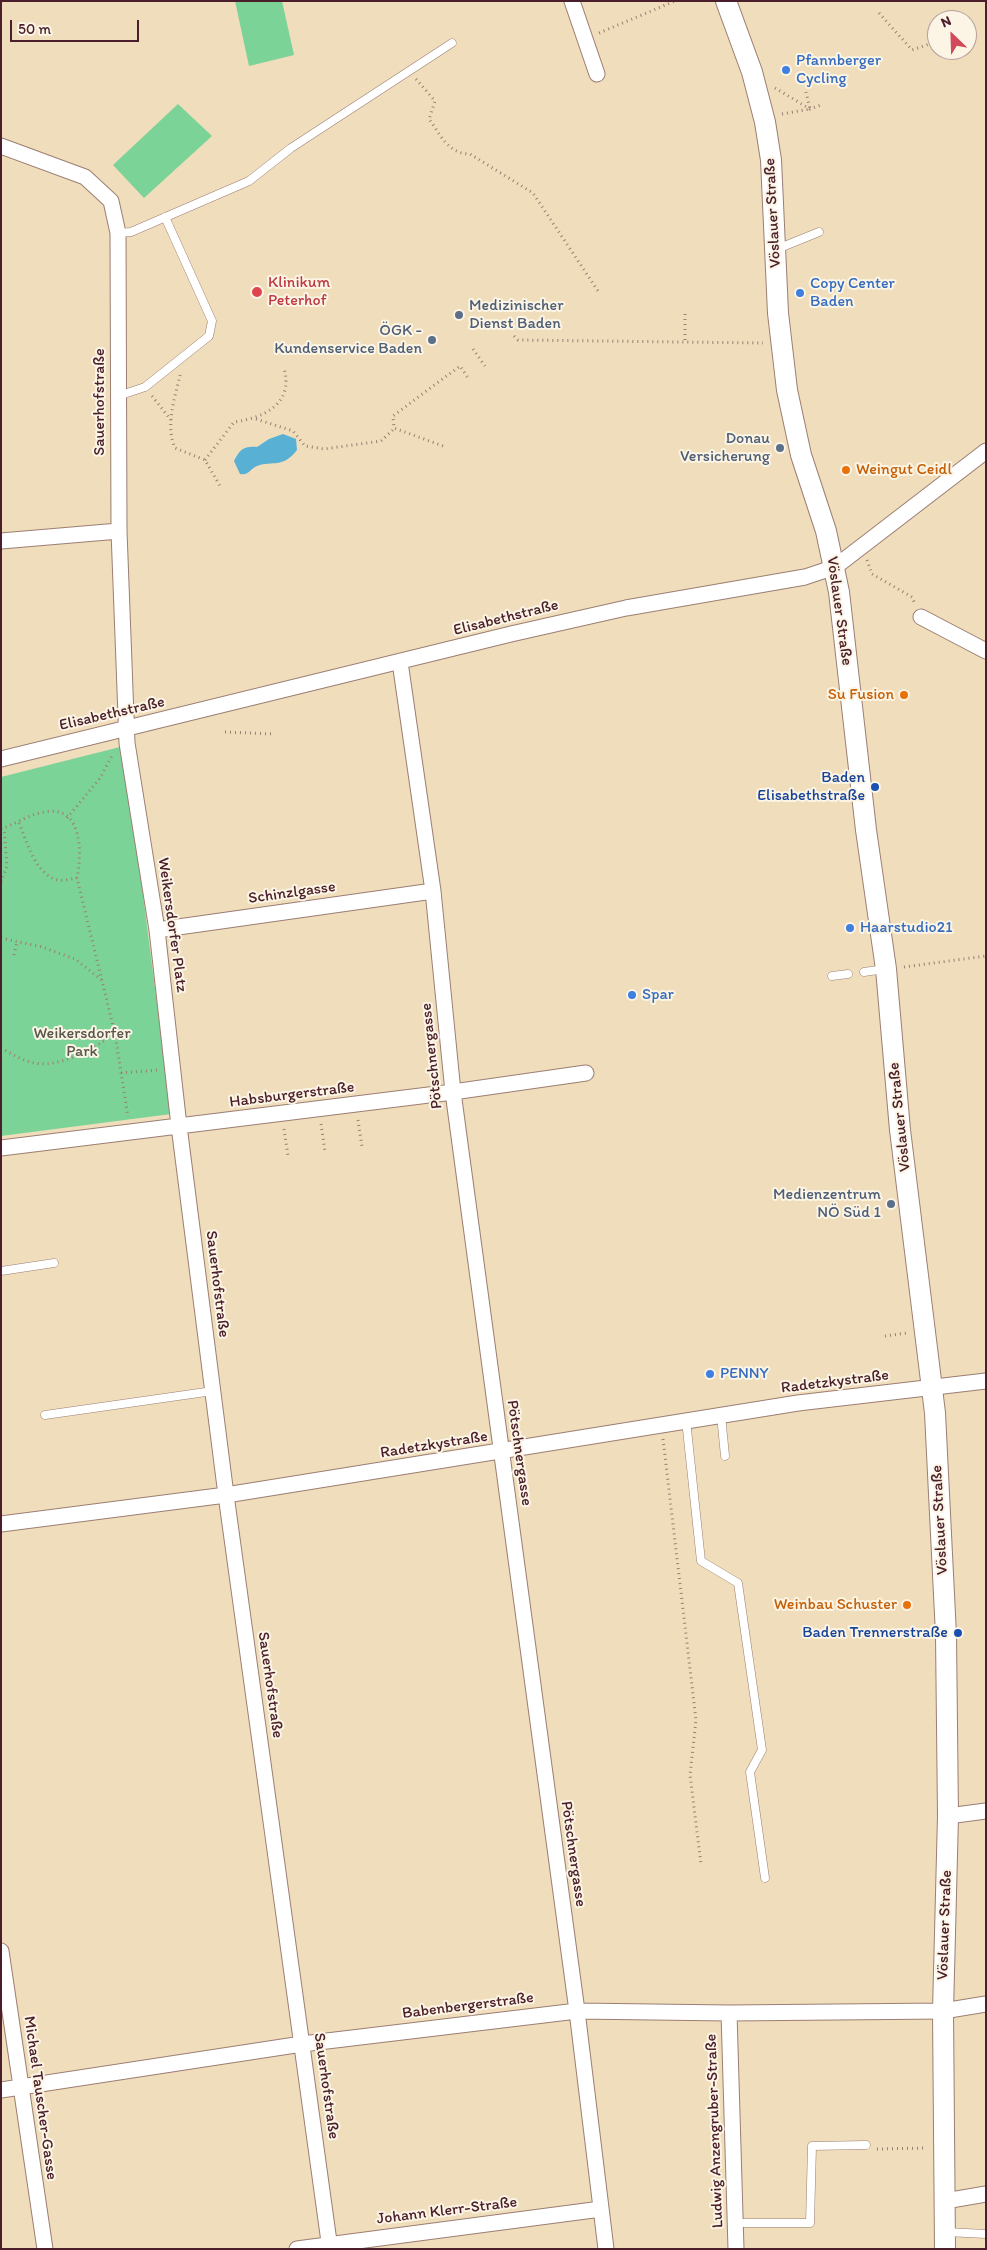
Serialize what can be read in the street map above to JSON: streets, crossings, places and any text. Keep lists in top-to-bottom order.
{
  "streets": {
    "street": [
      "Vöslauer Straße",
      "Sauerhofstraße",
      "Elisabethstraße",
      "Schinzlgasse",
      "Weikersdorfer Platz",
      "Pötschnergasse",
      "Habsburgerstraße",
      "Radetzkystraße",
      "Babenbergerstraße",
      "Michael Tauscher-Gasse",
      "Ludwig Anzengruber-Straße",
      "Johann Klerr-Straße"
    ]
  },
  "crossings": [
    ["Vöslauer Straße", "Elisabethstraße"],
    ["Vöslauer Straße", "Radetzkystraße"],
    ["Vöslauer Straße", "Babenbergerstraße"],
    ["Sauerhofstraße", "Elisabethstraße"],
    ["Sauerhofstraße", "Weikersdorfer Platz"],
    ["Sauerhofstraße", "Habsburgerstraße"],
    ["Sauerhofstraße", "Radetzkystraße"],
    ["Sauerhofstraße", "Babenbergerstraße"],
    ["Sauerhofstraße", "Johann Klerr-Straße"],
    ["Elisabethstraße", "Weikersdorfer Platz"],
    ["Elisabethstraße", "Pötschnergasse"],
    ["Schinzlgasse", "Weikersdorfer Platz"],
    ["Schinzlgasse", "Pötschnergasse"],
    ["Weikersdorfer Platz", "Habsburgerstraße"],
    ["Pötschnergasse", "Habsburgerstraße"],
    ["Pötschnergasse", "Radetzkystraße"],
    ["Pötschnergasse", "Babenbergerstraße"],
    ["Pötschnergasse", "Johann Klerr-Straße"],
    ["Babenbergerstraße", "Michael Tauscher-Gasse"],
    ["Babenbergerstraße", "Ludwig Anzengruber-Straße"]
  ],
  "parks": ["Weikersdorfer Park"],
  "places": [
    "Pfannberger Cycling",
    "Klinikum Peterhof",
    "Copy Center Baden",
    "Medizinischer Dienst Baden",
    "ÖGK - Kundenservice Baden",
    "Donau Versicherung",
    "Weingut Ceidl",
    "Su Fusion",
    "Baden Elisabethstraße",
    "Haarstudio21",
    "Spar",
    "Medienzentrum NÖ Süd 1",
    "PENNY",
    "Weinbau Schuster",
    "Baden Trennerstraße"
  ],
  "scale_bar": "50 m",
  "north": "top left"
}
